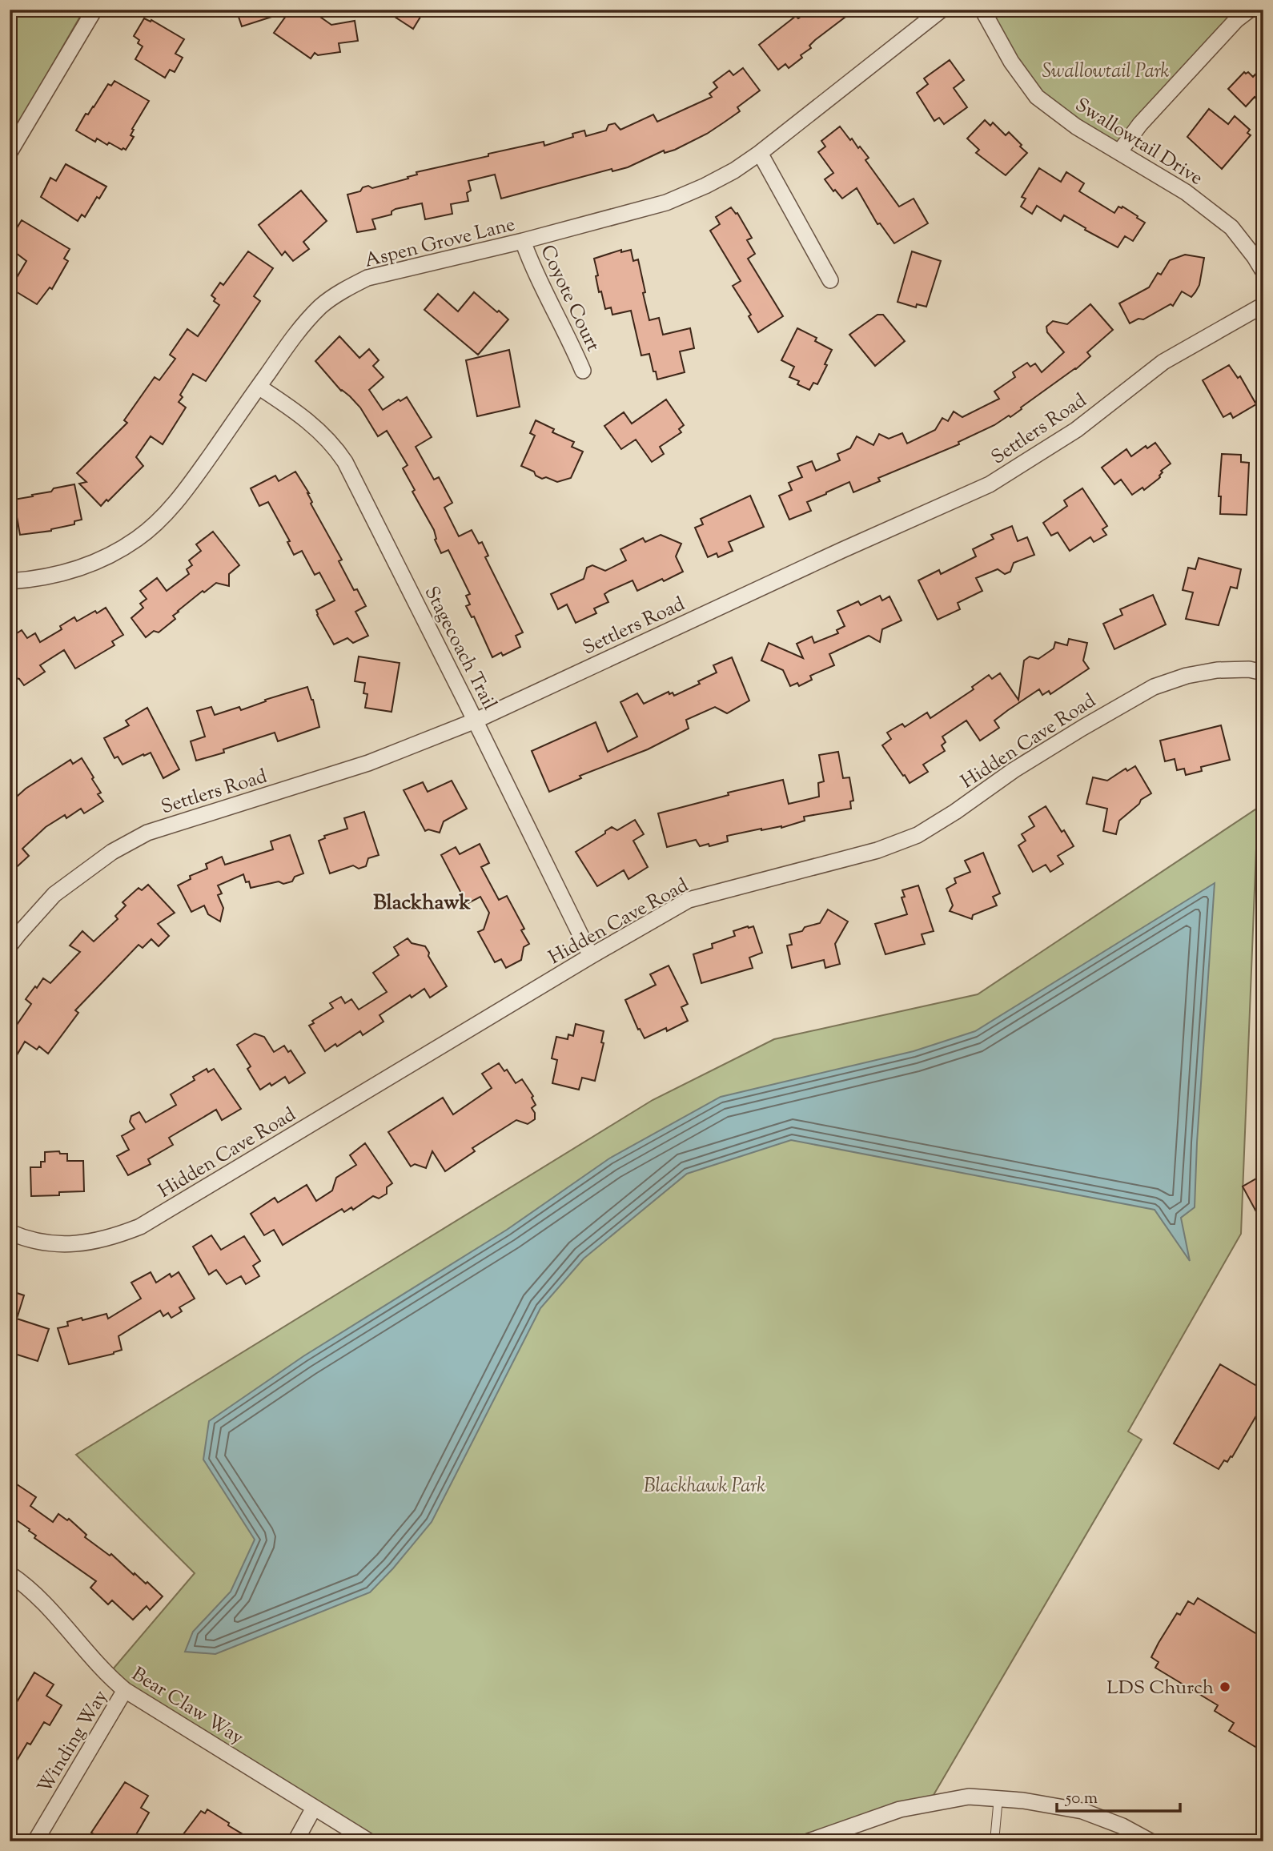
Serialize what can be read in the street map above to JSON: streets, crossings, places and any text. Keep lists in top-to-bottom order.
{
  "streets": {
    "street": [
      "Swallowtail Drive",
      "Aspen Grove Lane",
      "Coyote Court",
      "Settlers Road",
      "Stagecoach Trail",
      "Hidden Cave Road",
      "Bear Claw Way",
      "Winding Way"
    ]
  },
  "crossings": [
    ["Aspen Grove Lane", "Coyote Court"],
    ["Aspen Grove Lane", "Stagecoach Trail"],
    ["Settlers Road", "Stagecoach Trail"],
    ["Stagecoach Trail", "Hidden Cave Road"],
    ["Bear Claw Way", "Winding Way"]
  ],
  "districts": ["Blackhawk"],
  "parks": ["Swallowtail Park", "Blackhawk Park"],
  "places": ["LDS Church"],
  "scale_bar": "50 m"
}
